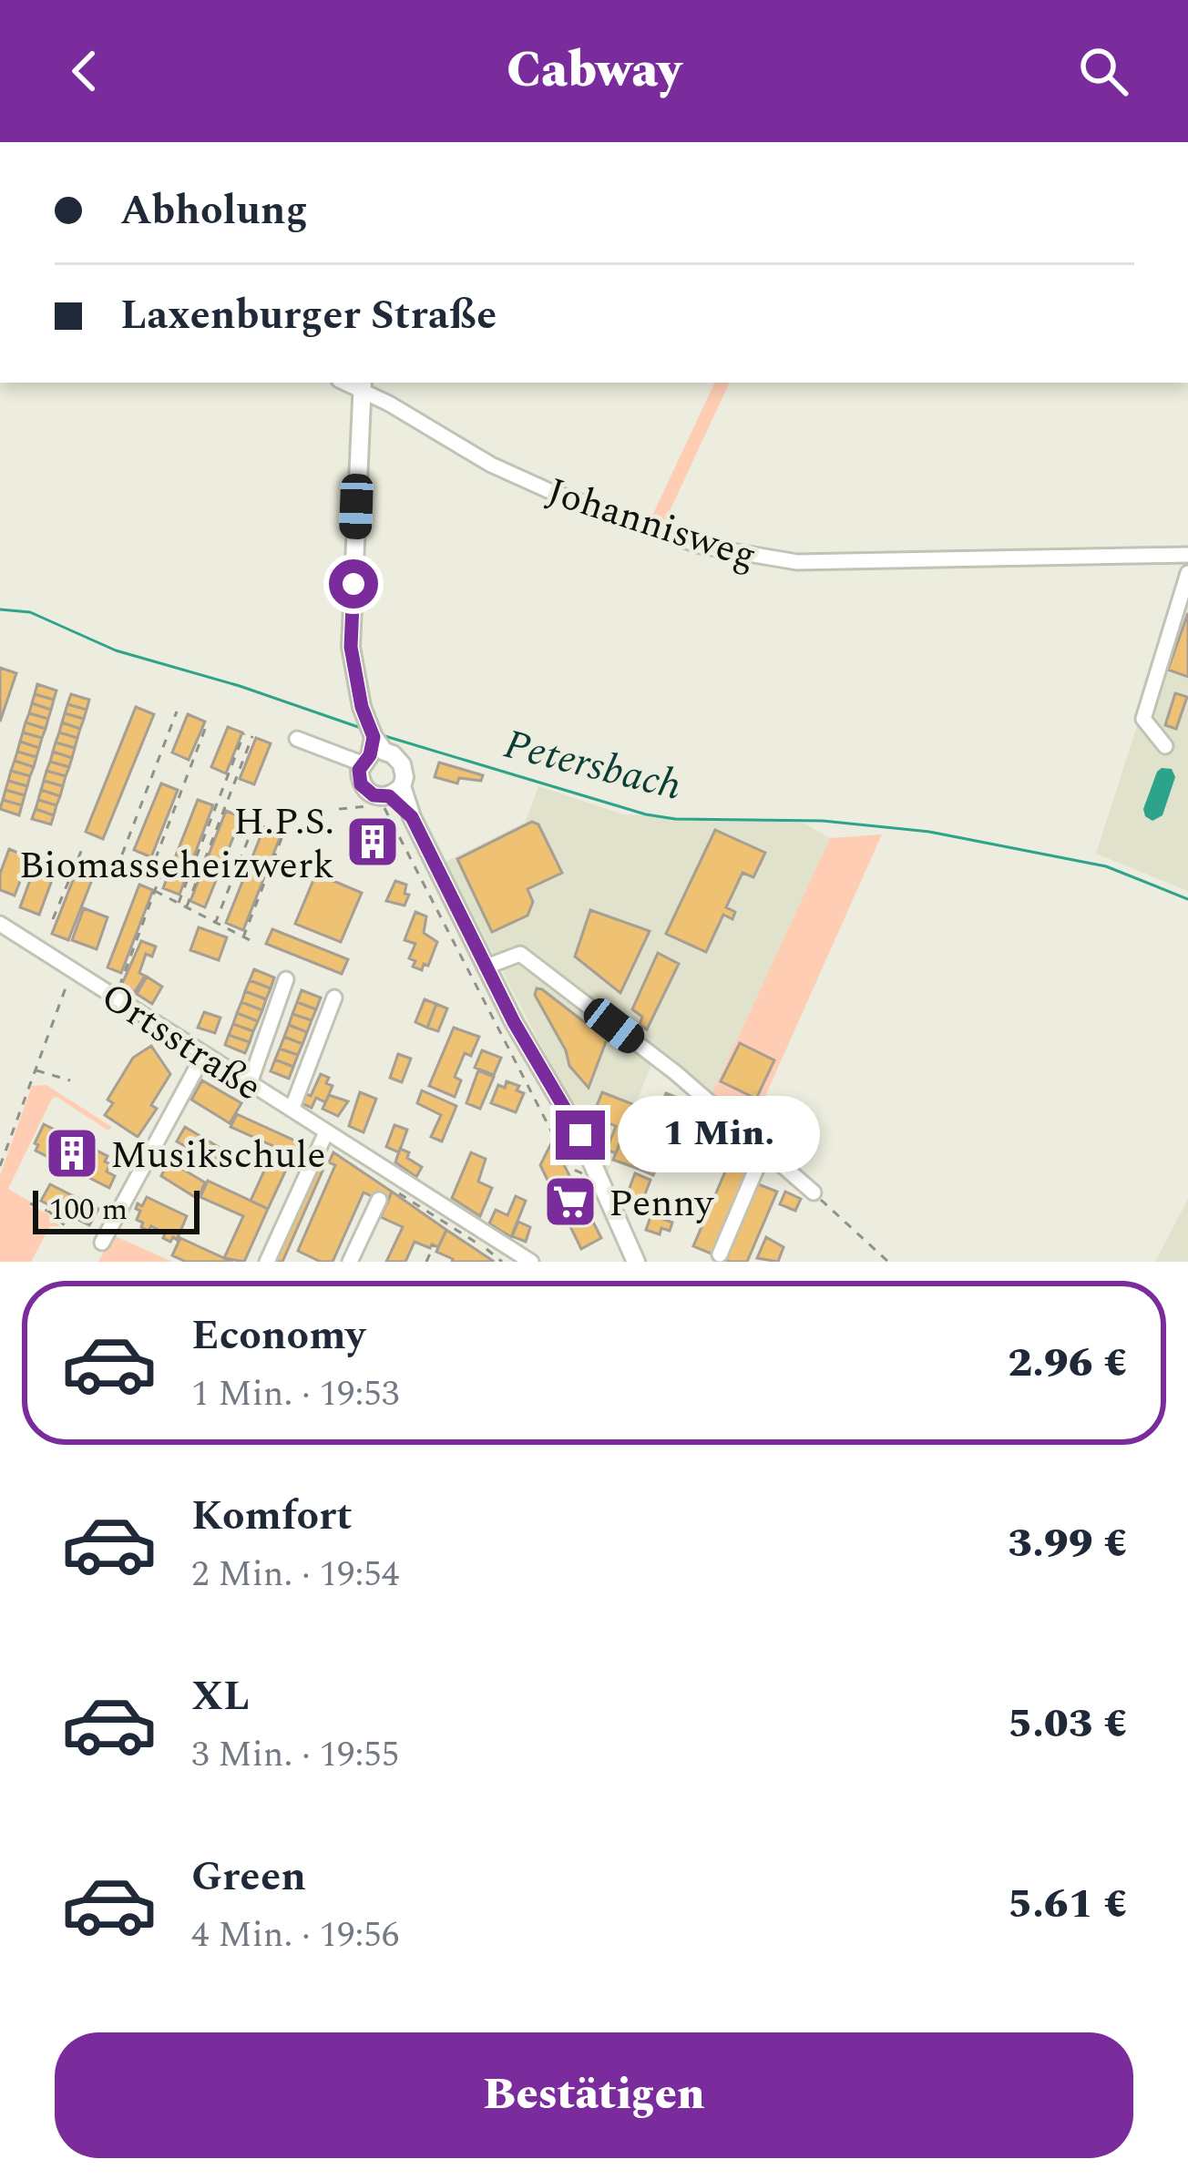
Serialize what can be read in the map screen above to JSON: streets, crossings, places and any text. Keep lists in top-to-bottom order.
{
  "streets": {
    "street": ["Johannisweg", "Ortsstraße"]
  },
  "water": ["Petersbach"],
  "places": {
    "building": ["H.P.S. Biomasseheizwerk", "Musikschule"],
    "supermarket": ["Penny"]
  },
  "scale_bar": "100 m",
  "page": {
    "header": "Cabway",
    "banner": ["Abholung", "Laxenburger Straße"],
    "bubble": "1 Min.",
    "scale": "100 m",
    "list": [
      {
        "name": "Economy",
        "note": "1 Min. · 19:53",
        "value": "2.96 €"
      },
      {
        "name": "Komfort",
        "note": "2 Min. · 19:54",
        "value": "3.99 €"
      },
      {
        "name": "XL",
        "note": "3 Min. · 19:55",
        "value": "5.03 €"
      },
      {
        "name": "Green",
        "note": "4 Min. · 19:56",
        "value": "5.61 €"
      }
    ],
    "buttons": "Bestätigen"
  }
}
